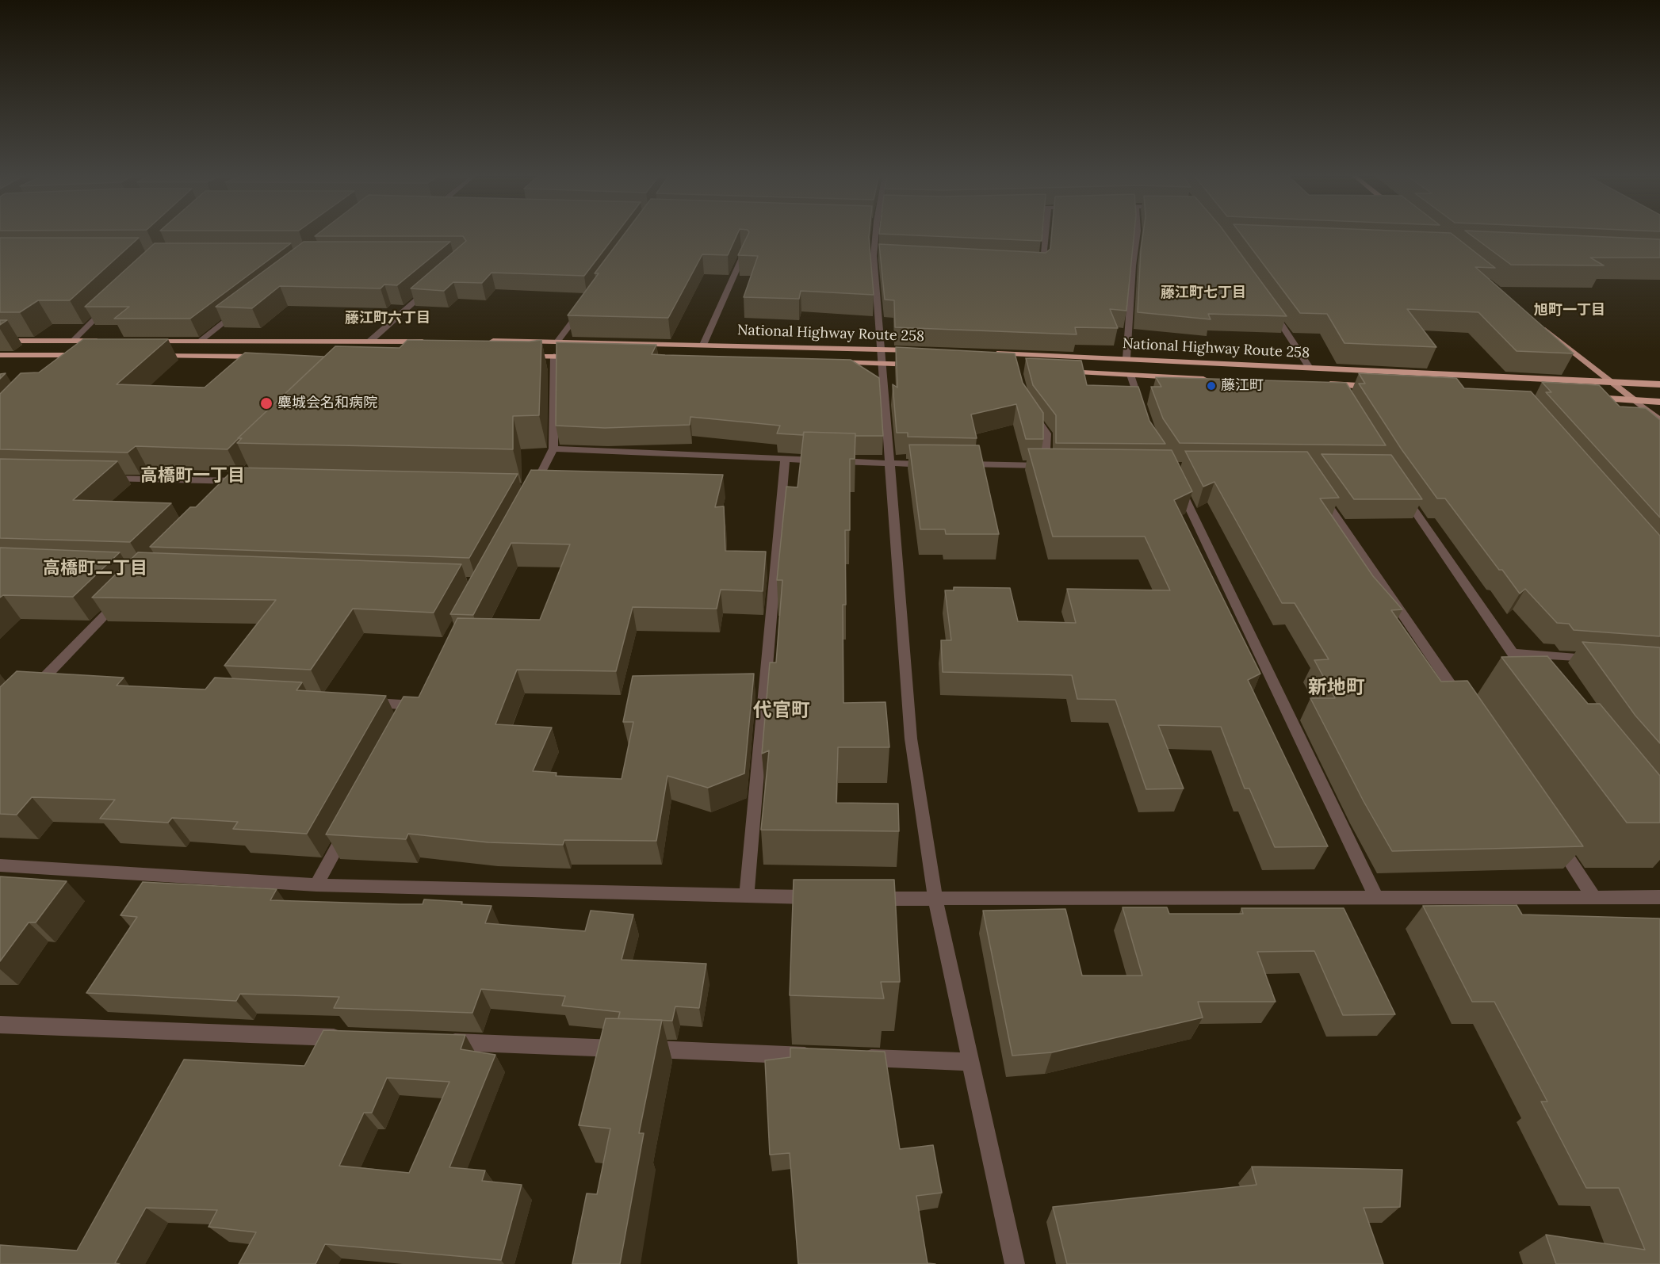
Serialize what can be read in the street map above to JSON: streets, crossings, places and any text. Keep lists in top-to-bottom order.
{
  "streets": {
    "highway": ["National Highway Route 258"]
  },
  "districts": [
    "藤江町七丁目",
    "旭町一丁目",
    "藤江町六丁目",
    "高橋町一丁目",
    "高橋町二丁目",
    "新地町",
    "代官町"
  ],
  "places": ["藤江町", "麋城会名和病院"]
}
